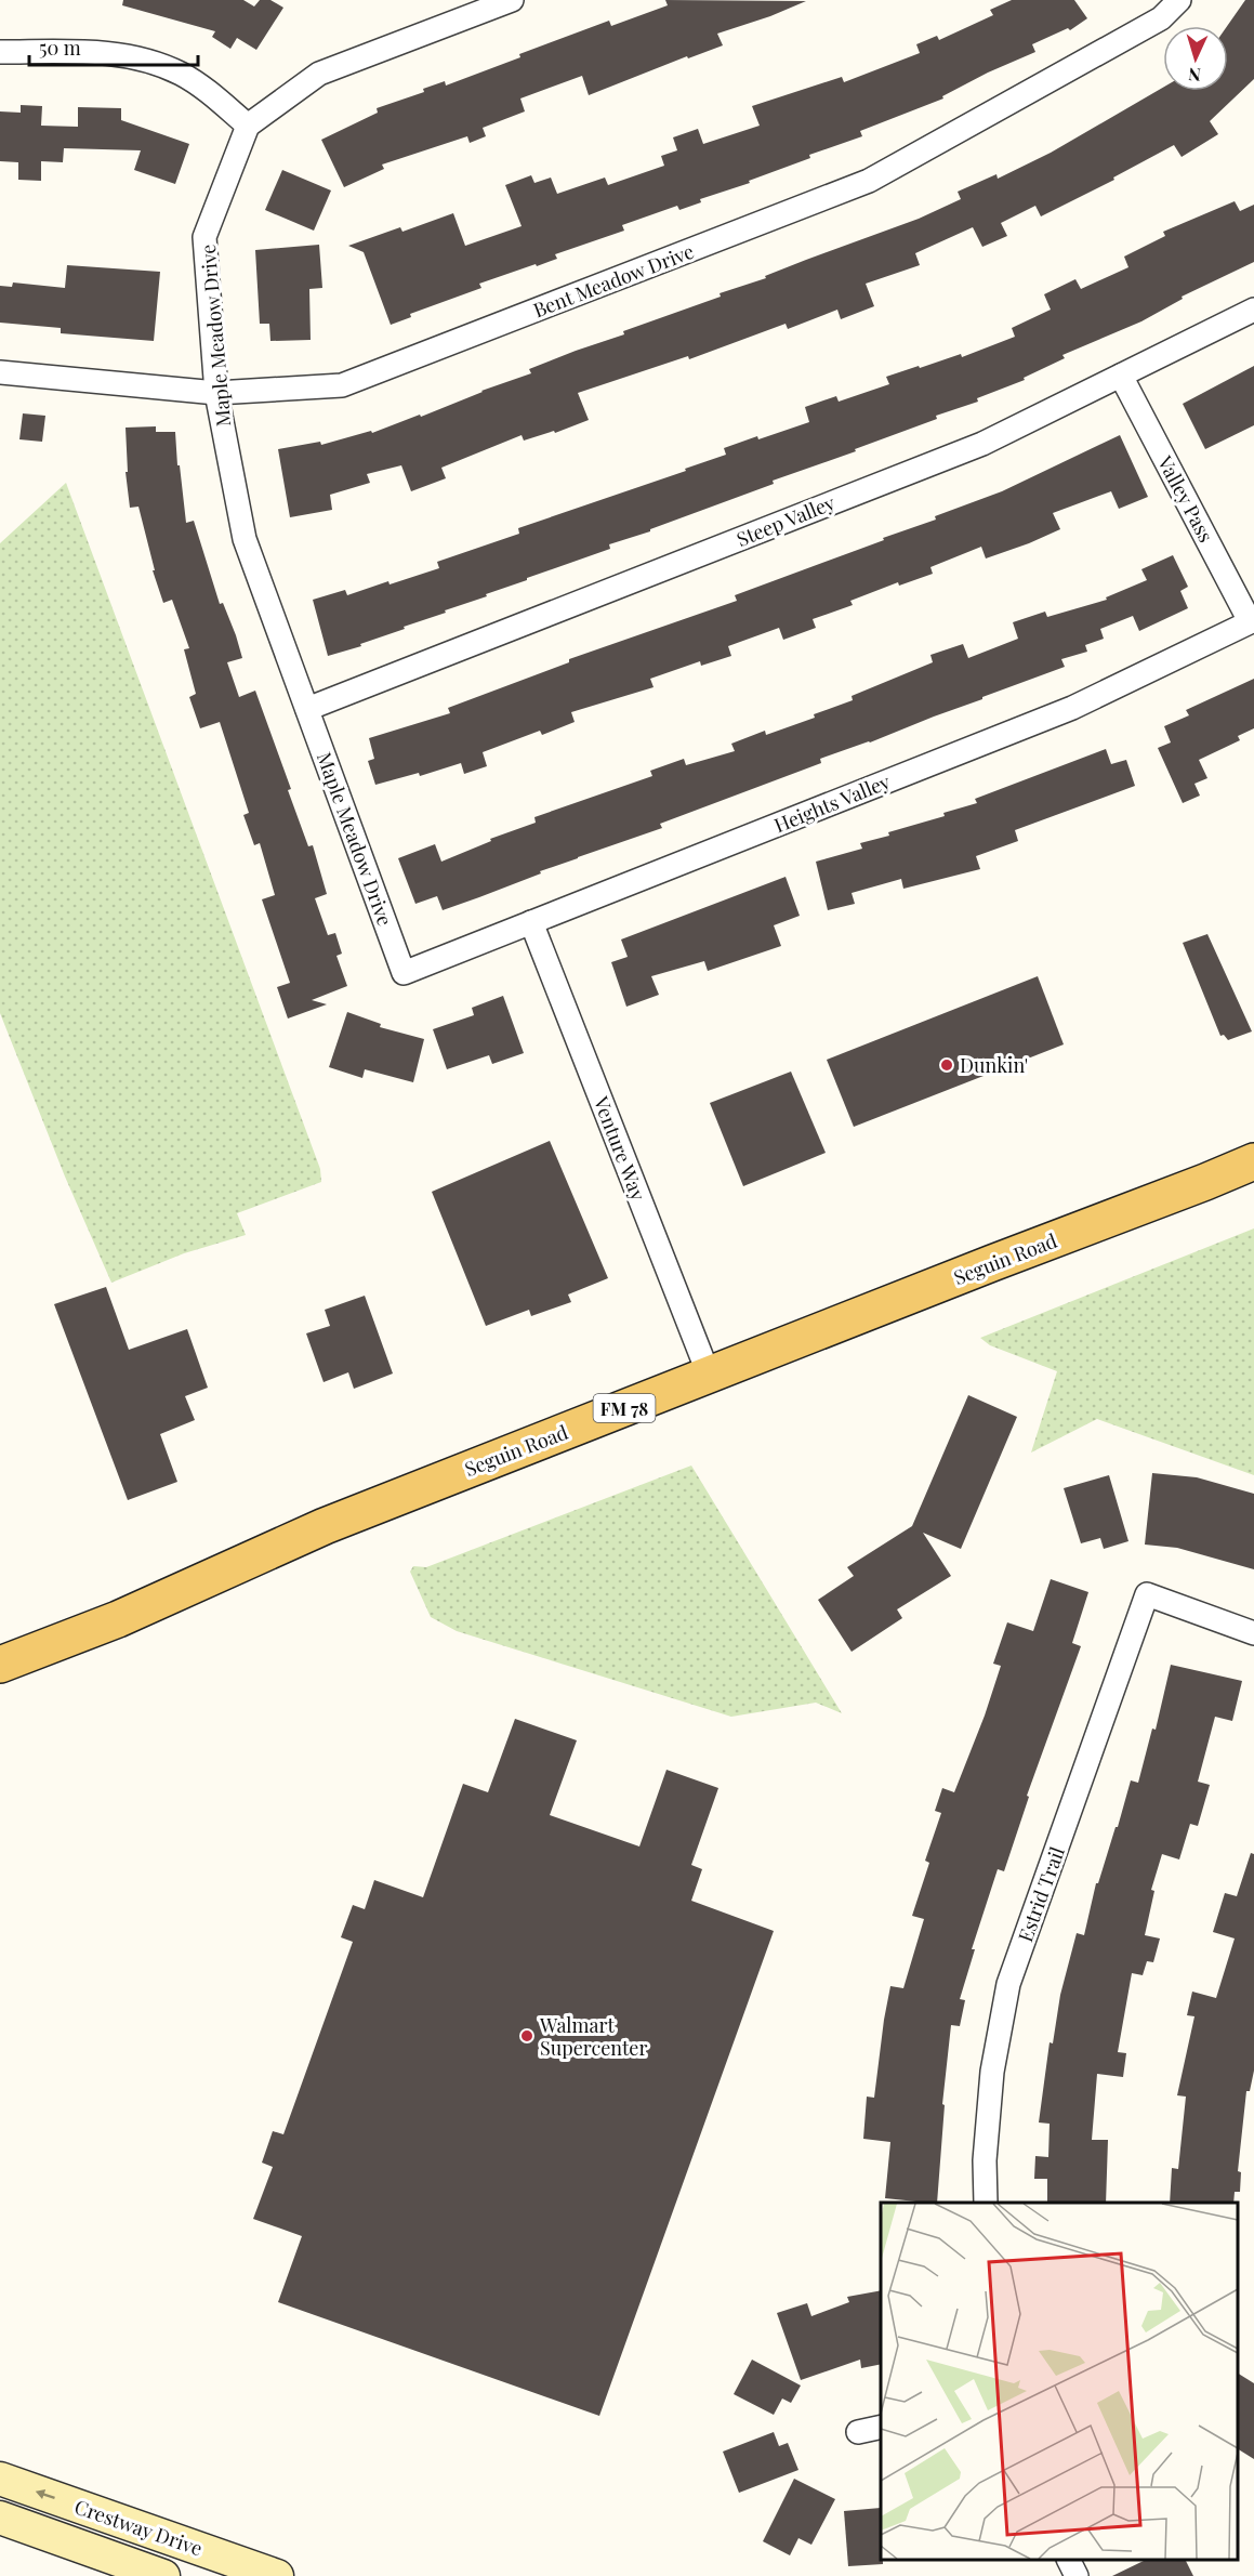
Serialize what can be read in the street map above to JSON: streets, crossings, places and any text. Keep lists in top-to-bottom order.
{
  "streets": {
    "main road": ["Seguin Road", "FM 78"],
    "street": [
      "Bent Meadow Drive",
      "Maple Meadow Drive",
      "Valley Pass",
      "Steep Valley",
      "Heights Valley",
      "Venture Way",
      "Estrid Trail",
      "Crestway Drive"
    ]
  },
  "crossings": [
    ["Bent Meadow Drive", "Maple Meadow Drive"],
    ["Maple Meadow Drive", "Steep Valley"],
    ["Maple Meadow Drive", "Heights Valley"],
    ["Valley Pass", "Steep Valley"],
    ["Valley Pass", "Heights Valley"],
    ["Heights Valley", "Venture Way"],
    ["Venture Way", "Seguin Road"]
  ],
  "places": ["Dunkin'", "Walmart Supercenter"],
  "scale_bar": "50 m",
  "north": "bottom"
}
